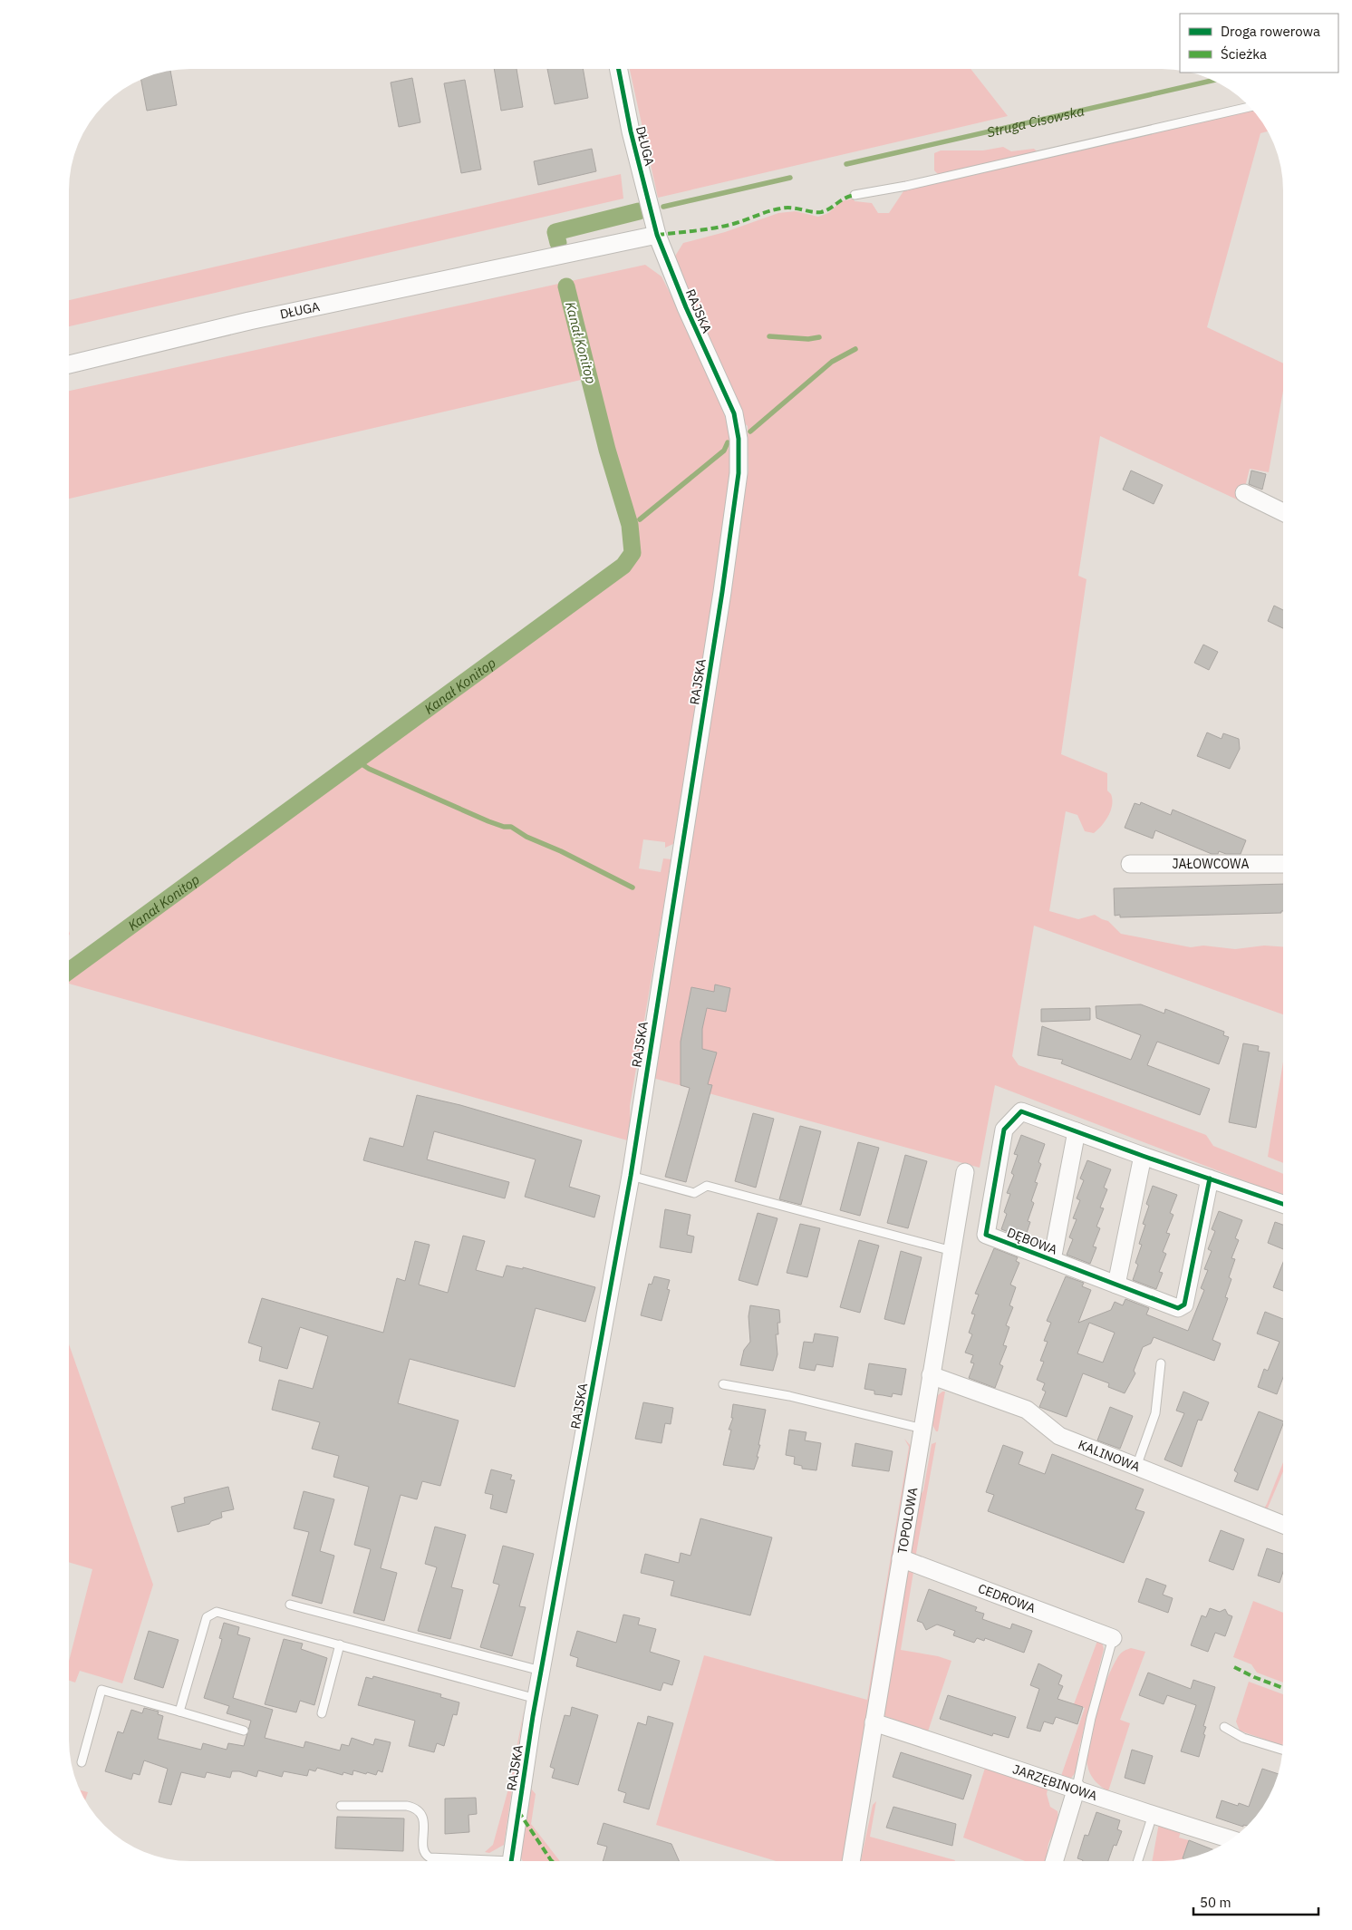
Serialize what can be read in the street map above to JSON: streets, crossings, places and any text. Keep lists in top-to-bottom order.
{
  "streets": {
    "street": [
      "DŁUGA",
      "RAJSKA",
      "JAŁOWCOWA",
      "DĘBOWA",
      "KALINOWA",
      "TOPOLOWA",
      "CEDROWA",
      "JARZĘBINOWA"
    ]
  },
  "crossings": [
    ["DŁUGA", "RAJSKA"],
    ["KALINOWA", "TOPOLOWA"],
    ["TOPOLOWA", "CEDROWA"],
    ["TOPOLOWA", "JARZĘBINOWA"]
  ],
  "water": ["Struga Cisowska", "Kanał Konitop"],
  "legend": ["Droga rowerowa", "Ścieżka"],
  "scale_bar": "50 m"
}
